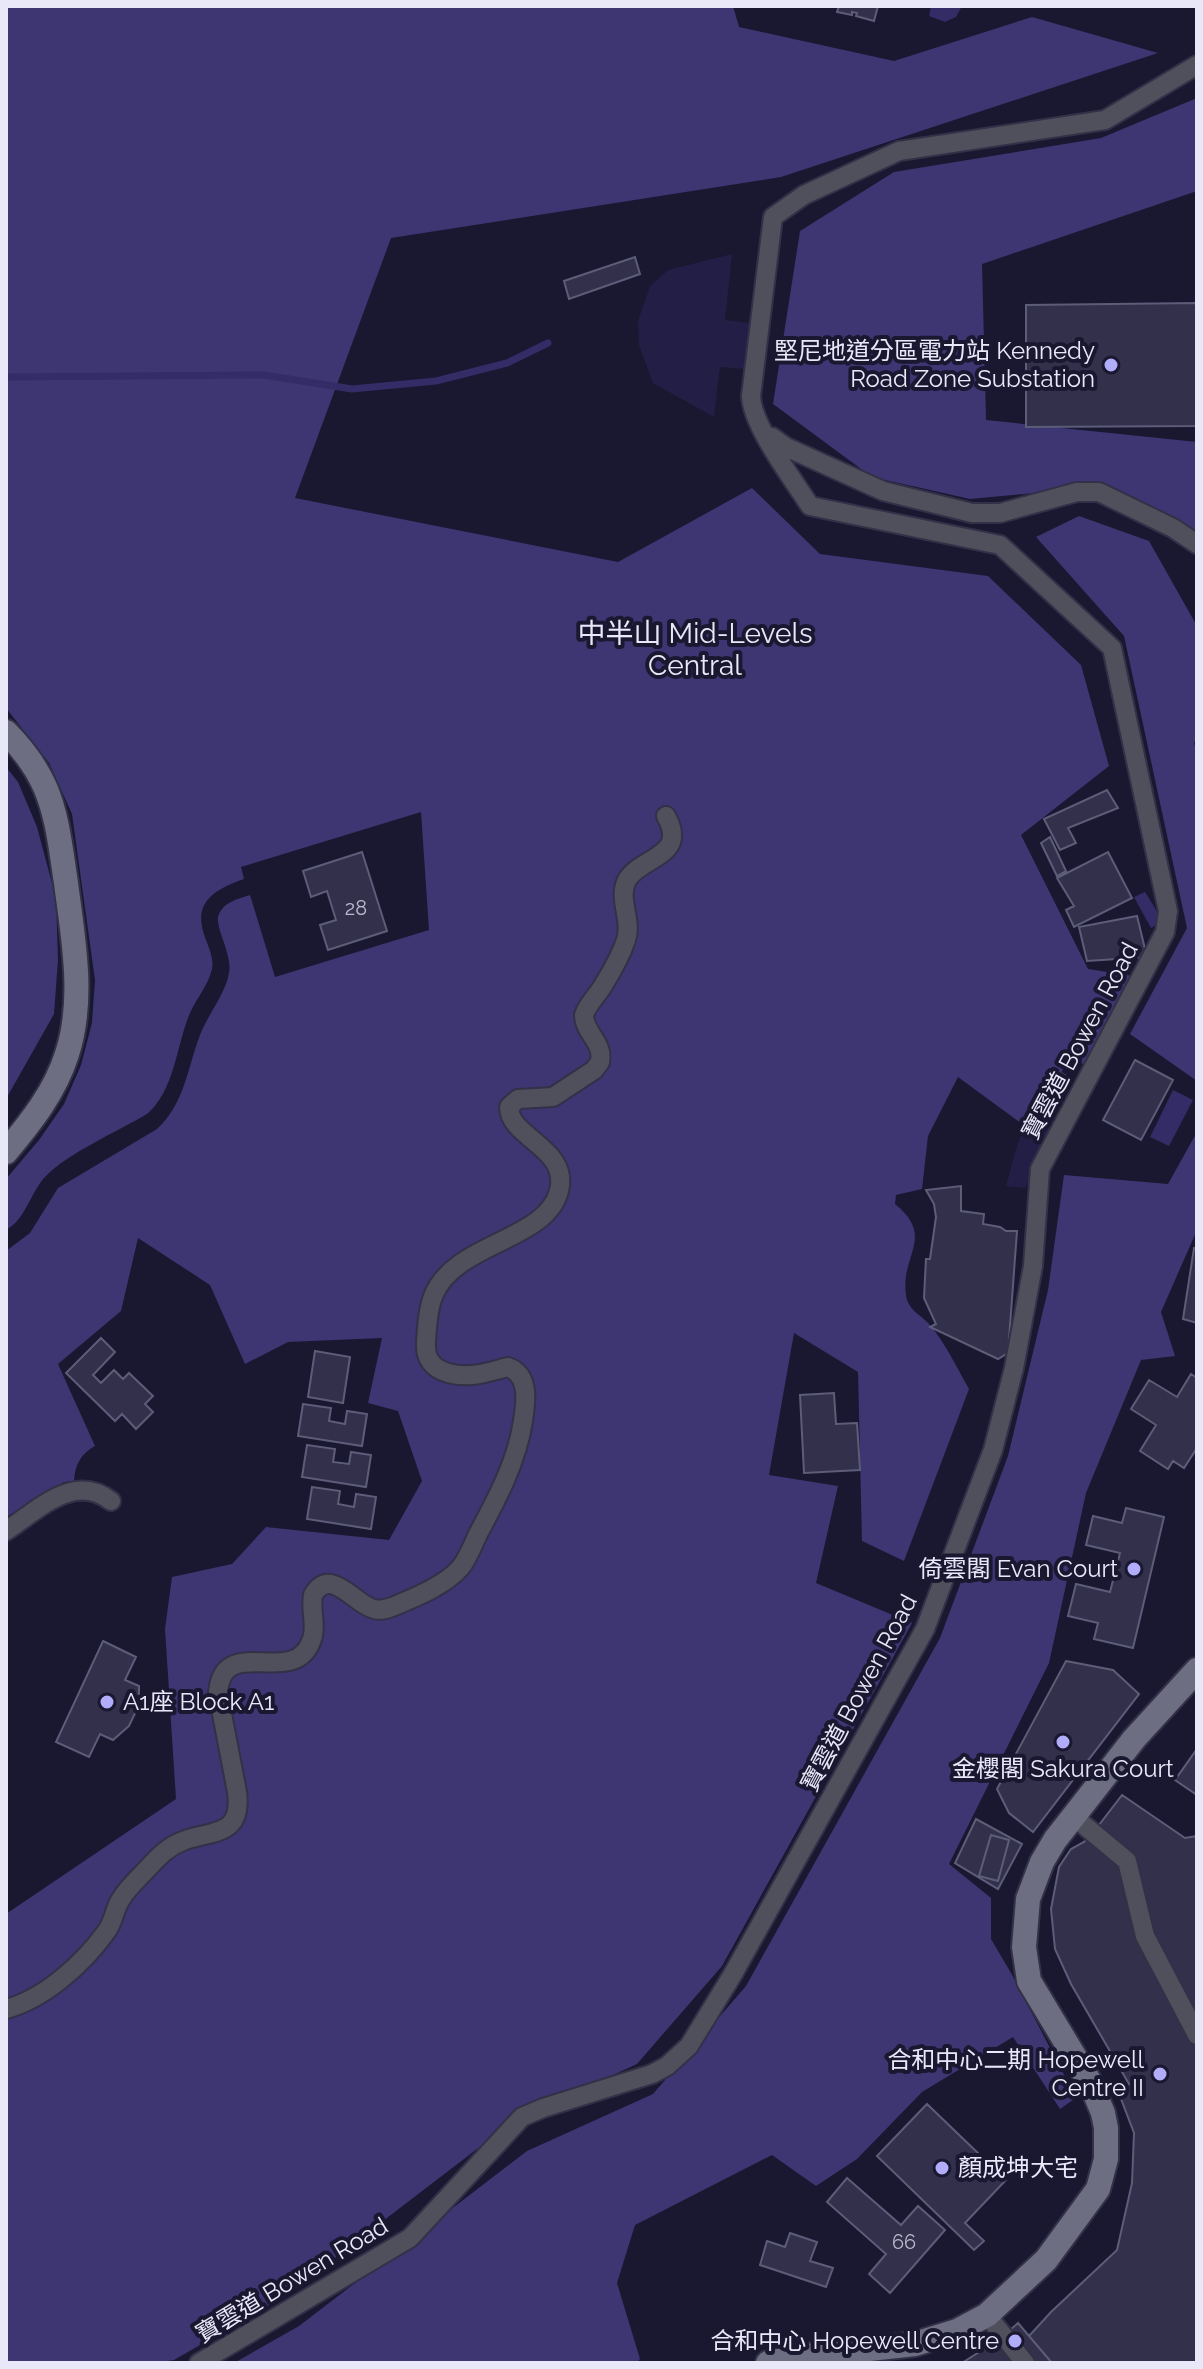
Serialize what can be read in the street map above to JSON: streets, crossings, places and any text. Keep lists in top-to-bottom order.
{
  "streets": {
    "street": ["寶雲道 Bowen Road"]
  },
  "districts": ["中半山 Mid-Levels Central"],
  "places": [
    "堅尼地道分區電力站 Kennedy Road Zone Substation",
    "倚雲閣 Evan Court",
    "A1座 Block A1",
    "金櫻閣 Sakura Court",
    "合和中心二期 Hopewell Centre II",
    "顏成坤大宅",
    "合和中心 Hopewell Centre"
  ],
  "house_numbers": ["28", "66"]
}
